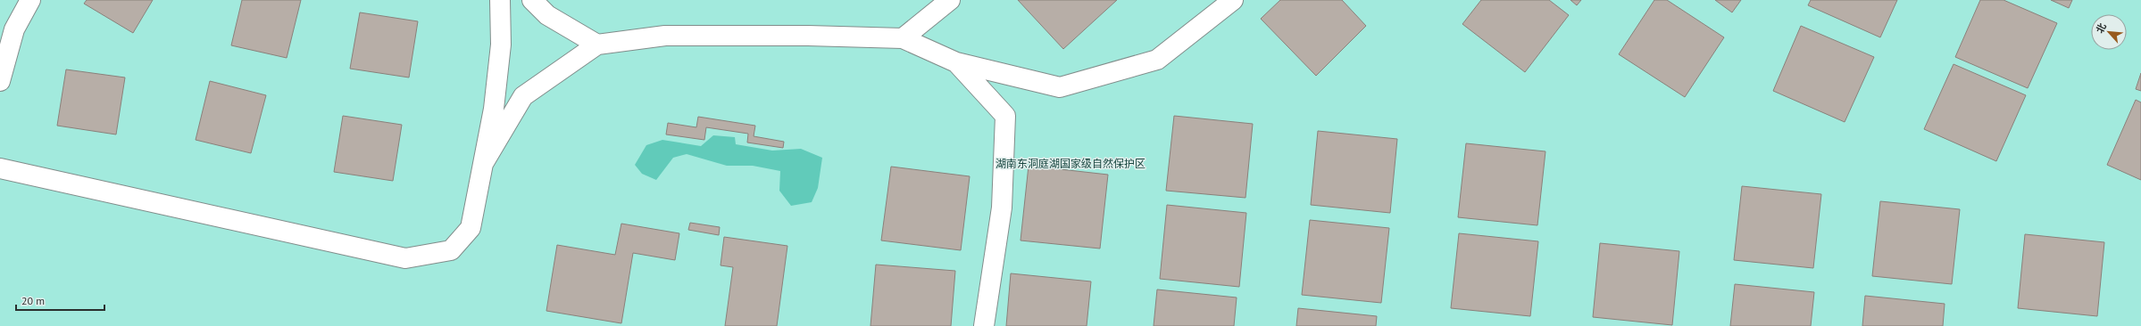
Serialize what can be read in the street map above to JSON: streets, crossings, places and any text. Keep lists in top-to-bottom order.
{
  "parks": ["湖南东洞庭湖国家级自然保护区"],
  "scale_bar": "20 m",
  "north": "top left"
}
